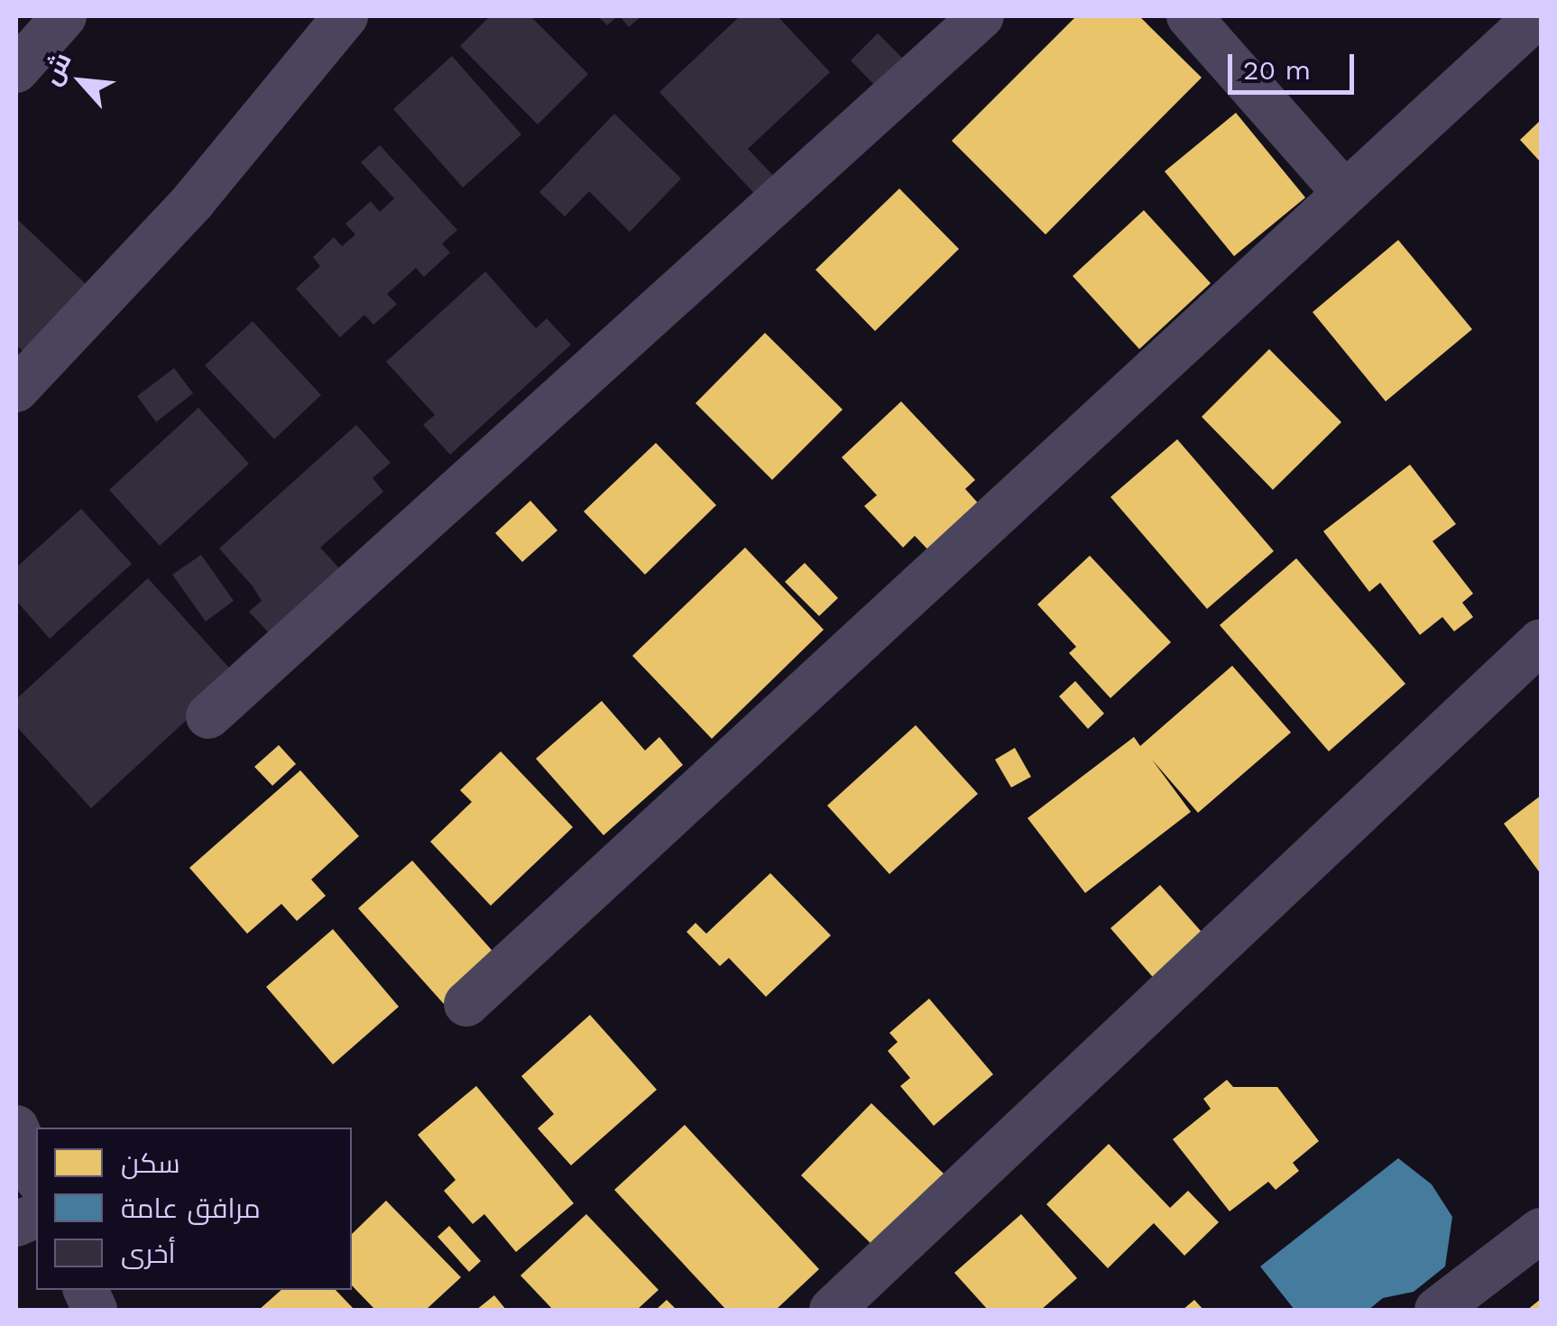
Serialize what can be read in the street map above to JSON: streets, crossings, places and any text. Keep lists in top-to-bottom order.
{
  "legend": ["سكن", "مرافق عامة", "أخرى"],
  "scale_bar": "20 m",
  "north": "top left"
}
